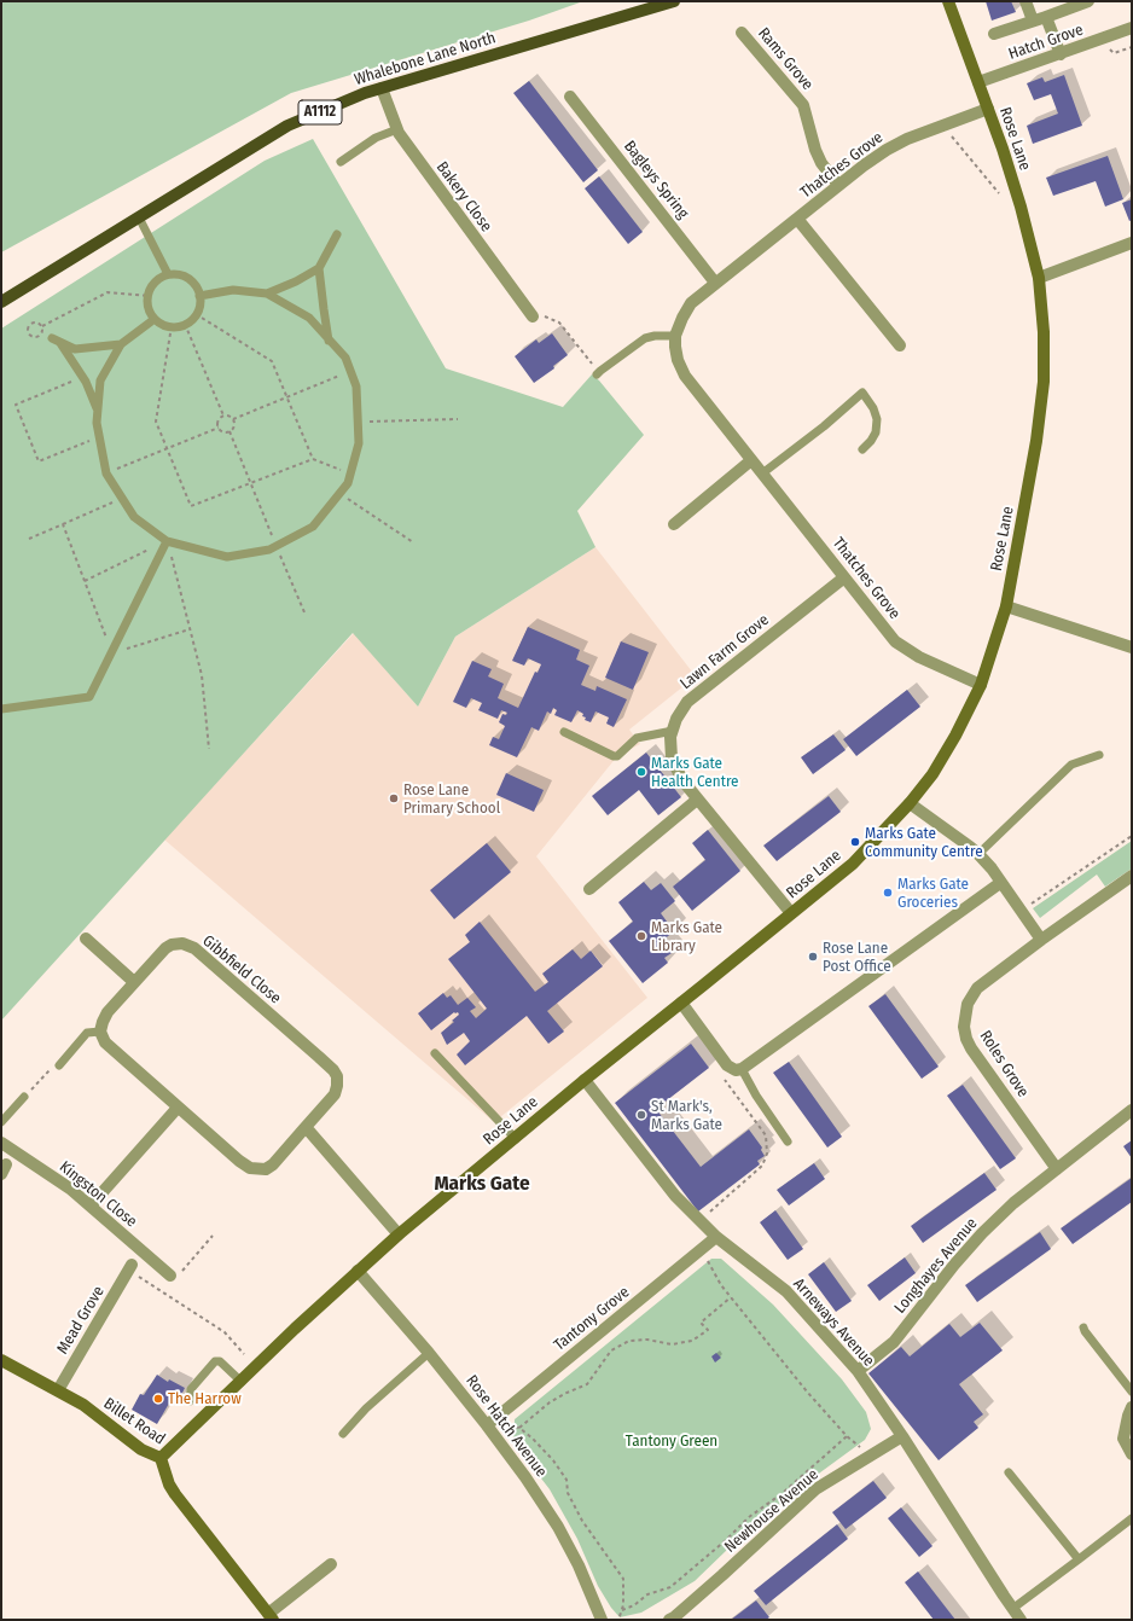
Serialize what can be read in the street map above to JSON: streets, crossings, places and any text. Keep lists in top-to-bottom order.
{
  "streets": {
    "main road": ["Whalebone Lane North", "A1112"],
    "street": [
      "Hatch Grove",
      "Rams Grove",
      "Rose Lane",
      "Thatches Grove",
      "Bagleys Spring",
      "Bakery Close",
      "Lawn Farm Grove",
      "Gibbfield Close",
      "Roles Grove",
      "Kingston Close",
      "Longhayes Avenue",
      "Tantony Grove",
      "Mead Grove",
      "Arneways Avenue",
      "Billet Road",
      "Rose Hatch Avenue",
      "Newhouse Avenue"
    ]
  },
  "crossings": [
    ["Hatch Grove", "Rose Lane"],
    ["Whalebone Lane North", "Bakery Close"],
    ["Rams Grove", "Thatches Grove"],
    ["Rose Lane", "Thatches Grove"],
    ["Rose Lane", "Lawn Farm Grove"],
    ["Rose Lane", "Arneways Avenue"],
    ["Rose Lane", "Billet Road"],
    ["Rose Lane", "Rose Hatch Avenue"],
    ["Thatches Grove", "Bagleys Spring"],
    ["Thatches Grove", "Lawn Farm Grove"],
    ["Roles Grove", "Longhayes Avenue"],
    ["Longhayes Avenue", "Arneways Avenue"],
    ["Tantony Grove", "Arneways Avenue"],
    ["Tantony Grove", "Rose Hatch Avenue"],
    ["Mead Grove", "Billet Road"],
    ["Arneways Avenue", "Newhouse Avenue"]
  ],
  "districts": ["Marks Gate"],
  "parks": ["Tantony Green"],
  "places": [
    "Marks Gate Health Centre",
    "Rose Lane Primary School",
    "Marks Gate Community Centre",
    "Marks Gate Groceries",
    "Marks Gate Library",
    "Rose Lane Post Office",
    "St Mark's, Marks Gate",
    "The Harrow"
  ]
}
